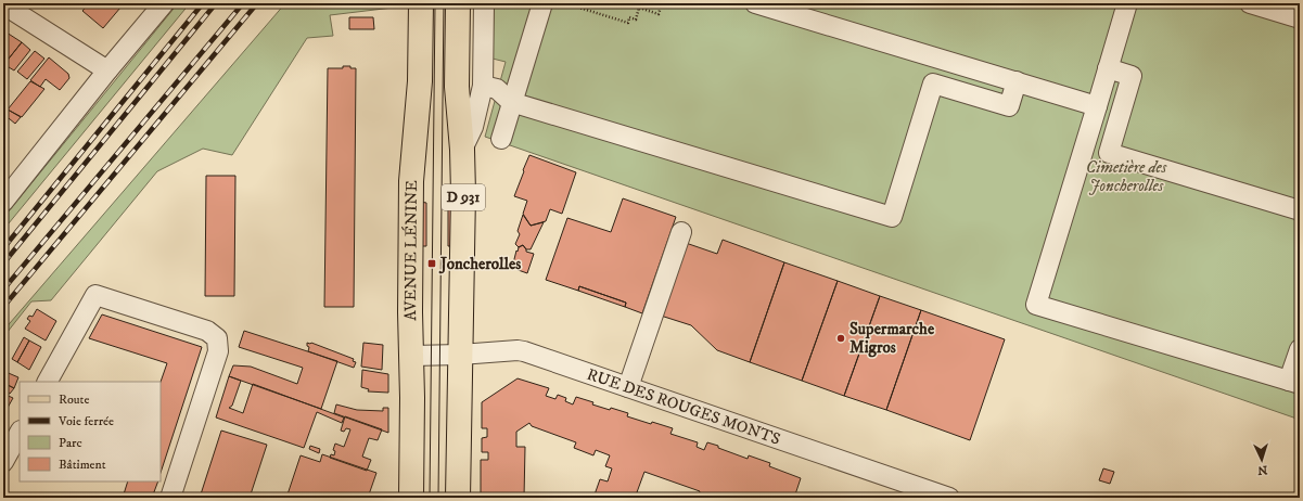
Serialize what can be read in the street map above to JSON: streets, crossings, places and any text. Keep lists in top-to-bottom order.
{
  "streets": {
    "main road": ["D 931", "AVENUE LÉNINE"],
    "street": ["RUE DES ROUGES MONTS"]
  },
  "crossings": [
    ["D 931", "RUE DES ROUGES MONTS"],
    ["AVENUE LÉNINE", "RUE DES ROUGES MONTS"]
  ],
  "parks": ["Cimetière des Joncherolles"],
  "places": {
    "transit": ["Joncherolles"],
    "other": ["Supermarche Migros"]
  },
  "legend": [
    "Route",
    "Voie ferrée",
    "Parc",
    "Bâtiment"
  ],
  "north": "bottom"
}
